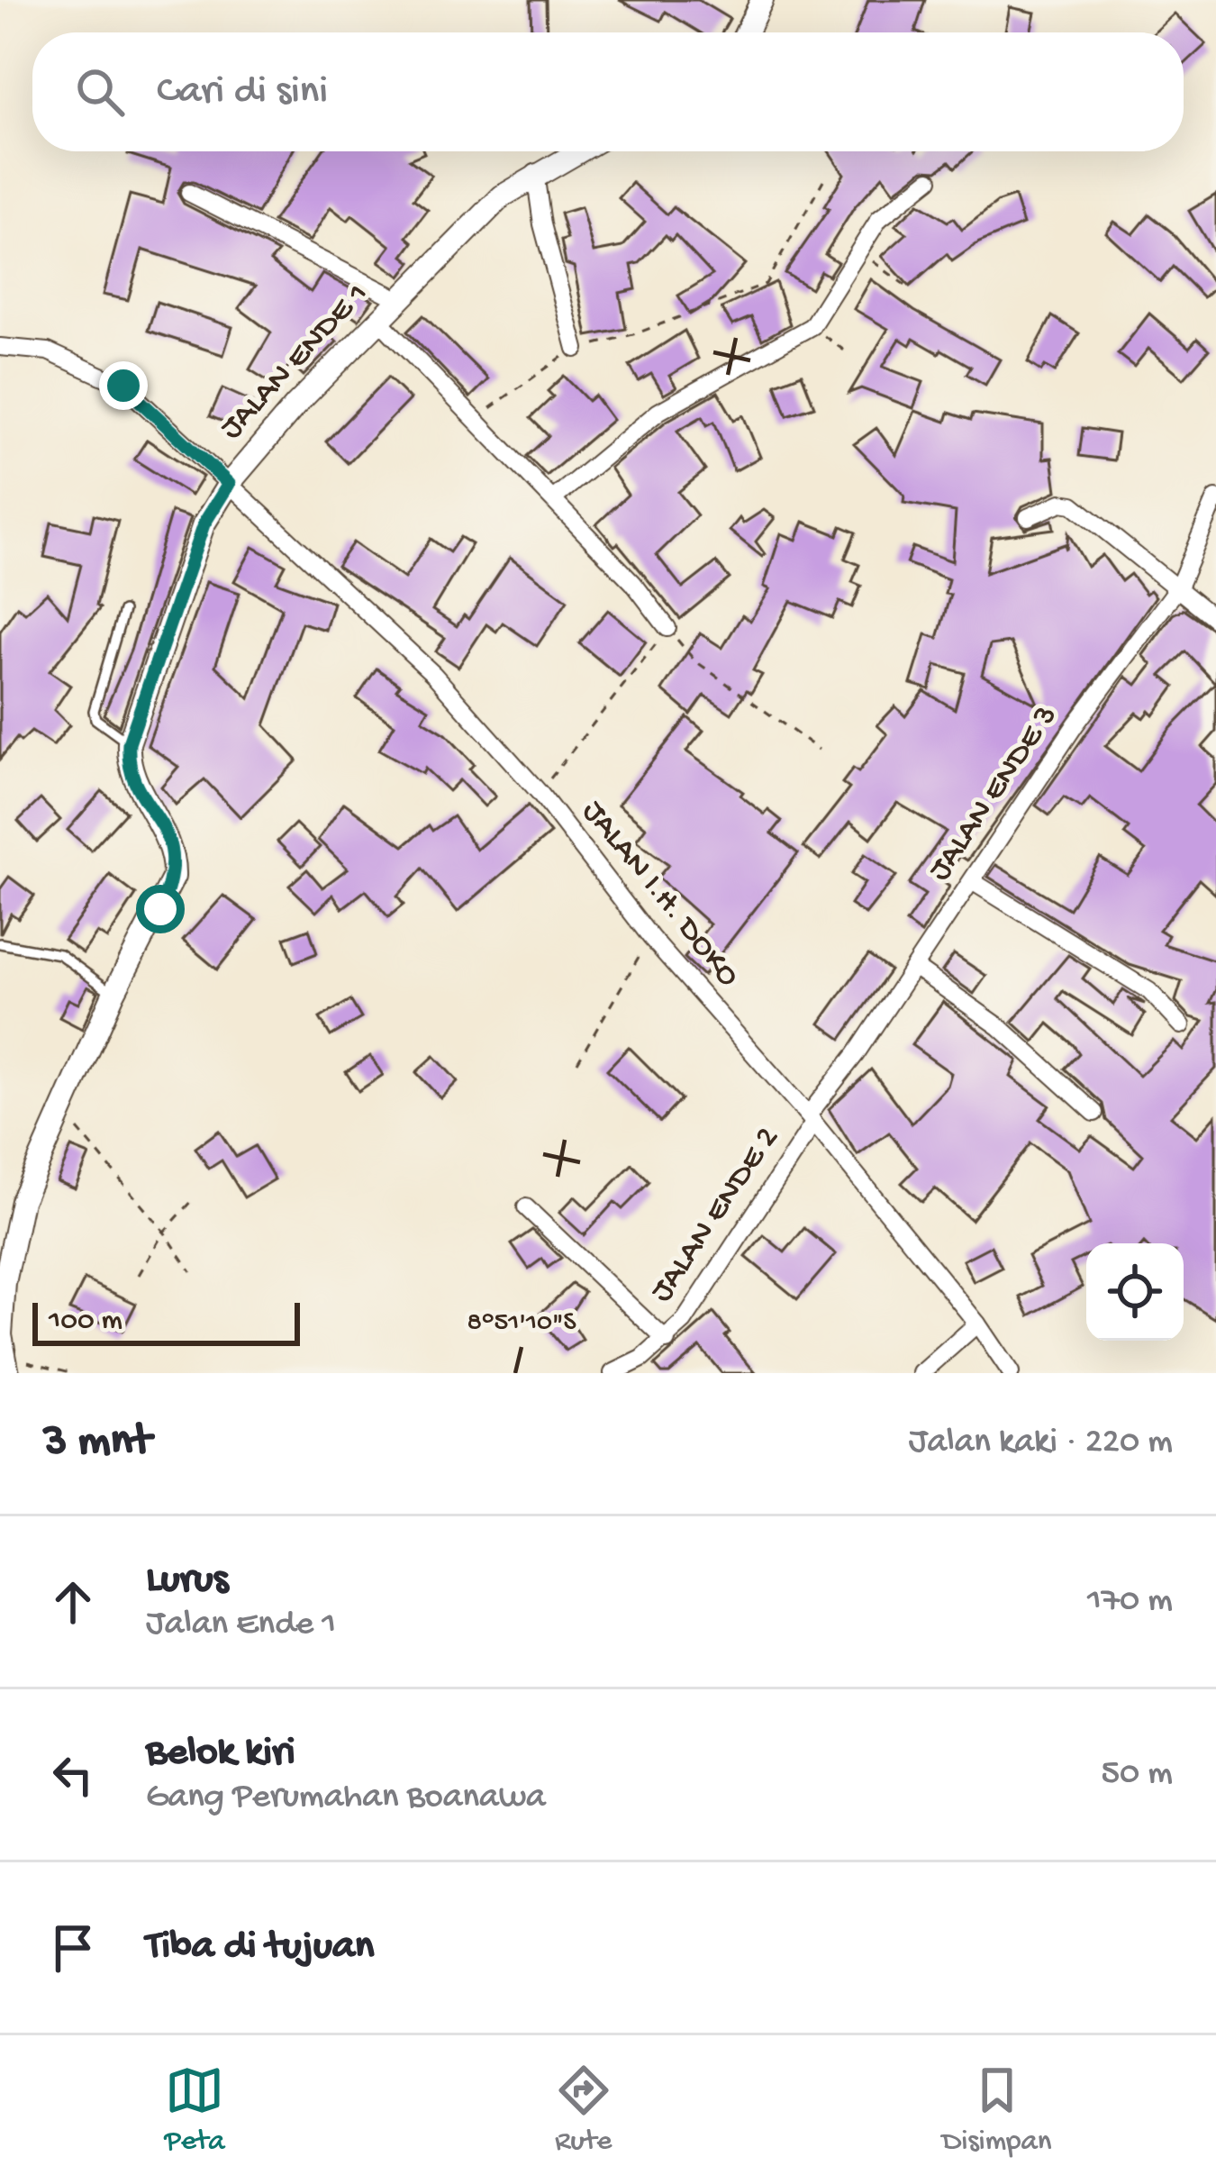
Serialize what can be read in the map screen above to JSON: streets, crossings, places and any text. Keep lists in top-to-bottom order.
{
  "streets": {
    "street": [
      "JALAN ENDE 1",
      "JALAN ENDE 3",
      "JALAN I.H. DOKO",
      "JALAN ENDE 2"
    ]
  },
  "crossings": [
    ["JALAN ENDE 1", "JALAN I.H. DOKO"],
    ["JALAN ENDE 3", "JALAN I.H. DOKO"],
    ["JALAN ENDE 3", "JALAN ENDE 2"],
    ["JALAN I.H. DOKO", "JALAN ENDE 2"]
  ],
  "scale_bar": "100 m",
  "page": {
    "search": "Cari di sini",
    "scale": "100 m",
    "heading": ["3 mnt", "Jalan kaki · 220 m"],
    "list": [
      ["Lurus", "Jalan Ende 1", "170 m"],
      ["Belok kiri", "Gang Perumahan Boanawa", "50 m"],
      "Tiba di tujuan"
    ],
    "nav": ["Peta", "Rute", "Disimpan"]
  },
  "coordinates": ["8°51'10\"S"]
}
